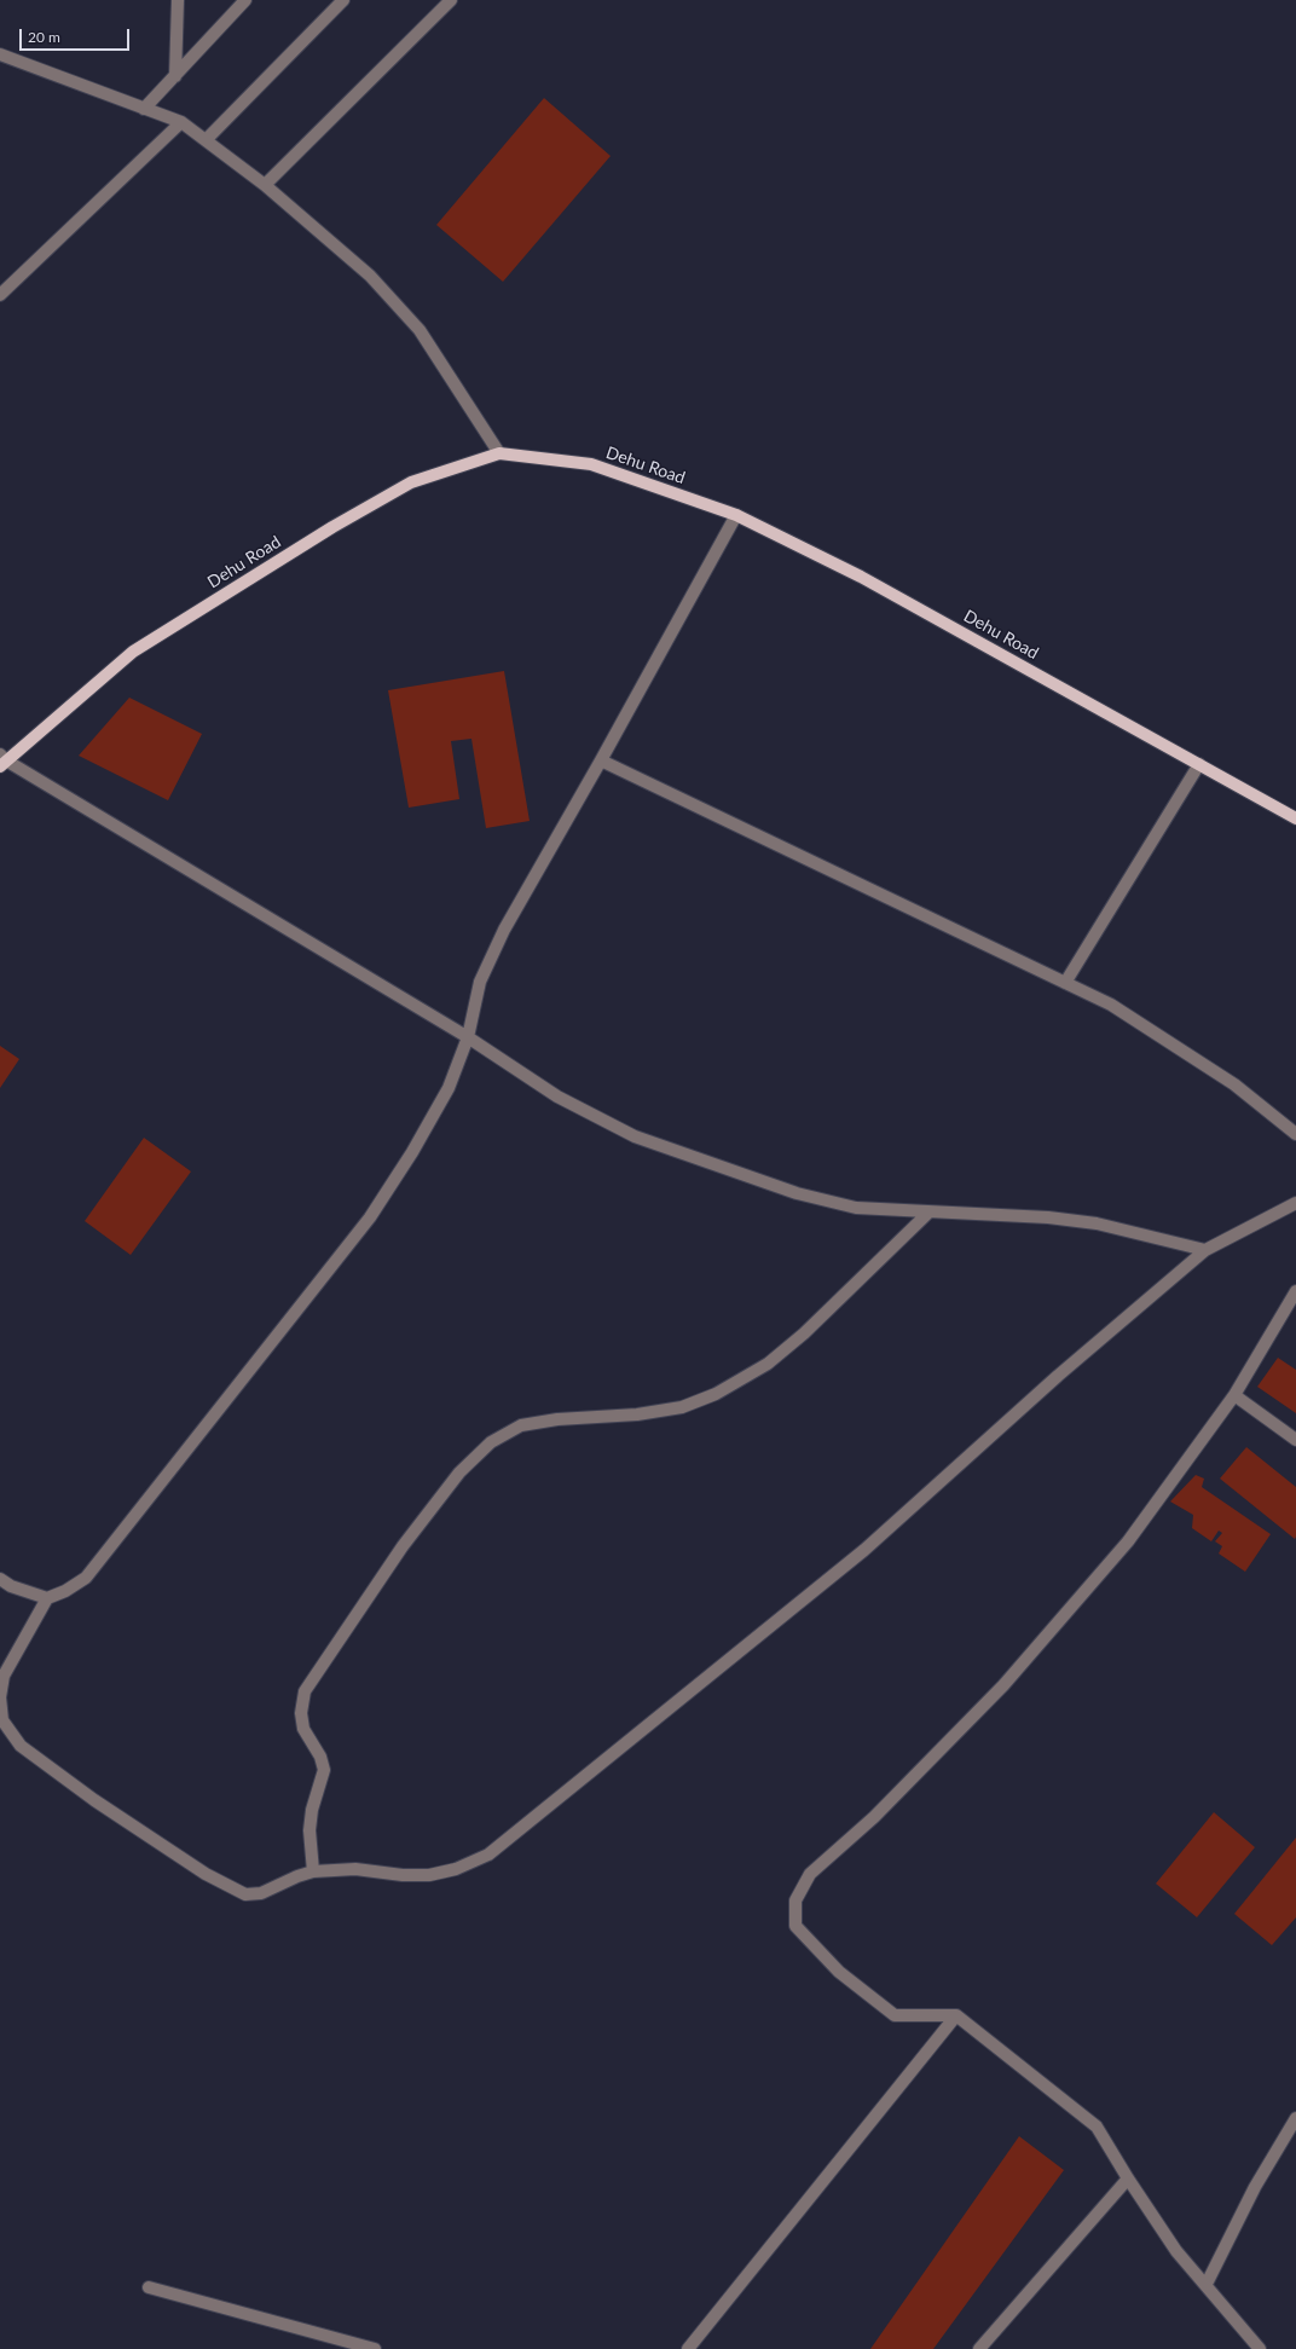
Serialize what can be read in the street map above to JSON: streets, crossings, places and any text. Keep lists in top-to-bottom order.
{
  "streets": {
    "main road": ["Dehu Road"]
  },
  "scale_bar": "20 m"
}
